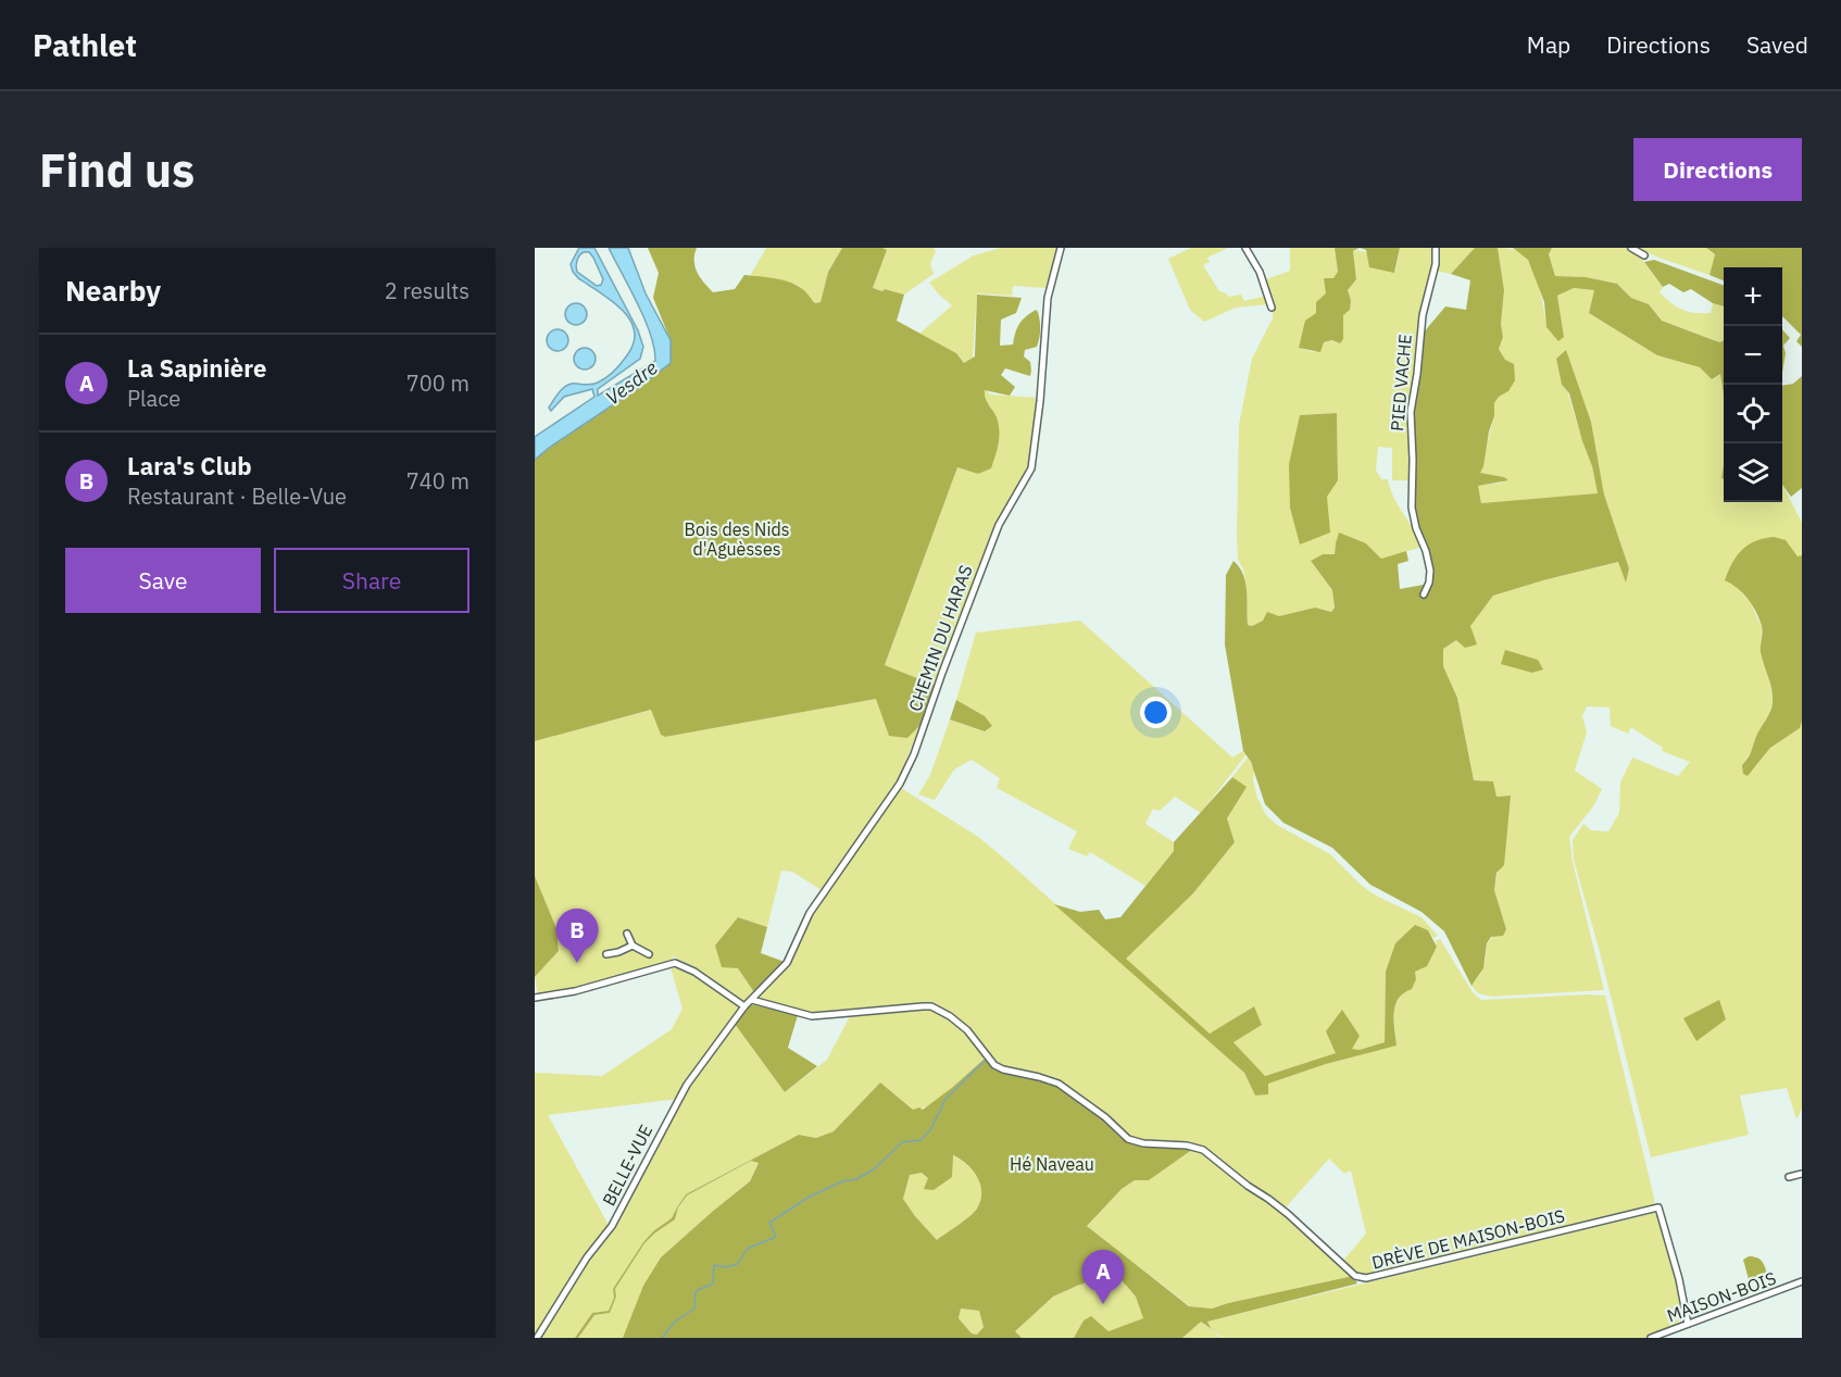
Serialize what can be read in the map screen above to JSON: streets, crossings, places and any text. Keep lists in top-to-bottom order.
{
  "streets": {
    "street": [
      "PIED VACHE",
      "CHEMIN DU HARAS",
      "BELLE-VUE",
      "DRÈVE DE MAISON-BOIS",
      "MAISON-BOIS"
    ]
  },
  "crossings": [
    ["CHEMIN DU HARAS", "BELLE-VUE"],
    ["CHEMIN DU HARAS", "DRÈVE DE MAISON-BOIS"],
    ["BELLE-VUE", "DRÈVE DE MAISON-BOIS"],
    ["DRÈVE DE MAISON-BOIS", "MAISON-BOIS"]
  ],
  "water": ["Vesdre"],
  "parks": ["Bois des Nids d'Aguèsses", "Hé Naveau"],
  "page": {
    "header": "Pathlet",
    "nav": ["Map", "Directions", "Saved"],
    "buttons": [
      "Directions",
      ["Save", "Share"]
    ],
    "title": "Find us",
    "heading": ["Nearby", "2 results"],
    "map_buttons": ["+", "−"],
    "list": [
      {
        "mark": "A",
        "name": "La Sapinière",
        "note": "Place",
        "value": "700 m"
      },
      {
        "mark": "B",
        "name": "Lara's Club",
        "note": "Restaurant · Belle-Vue",
        "value": "740 m"
      }
    ],
    "pins": ["B", "A"]
  }
}
